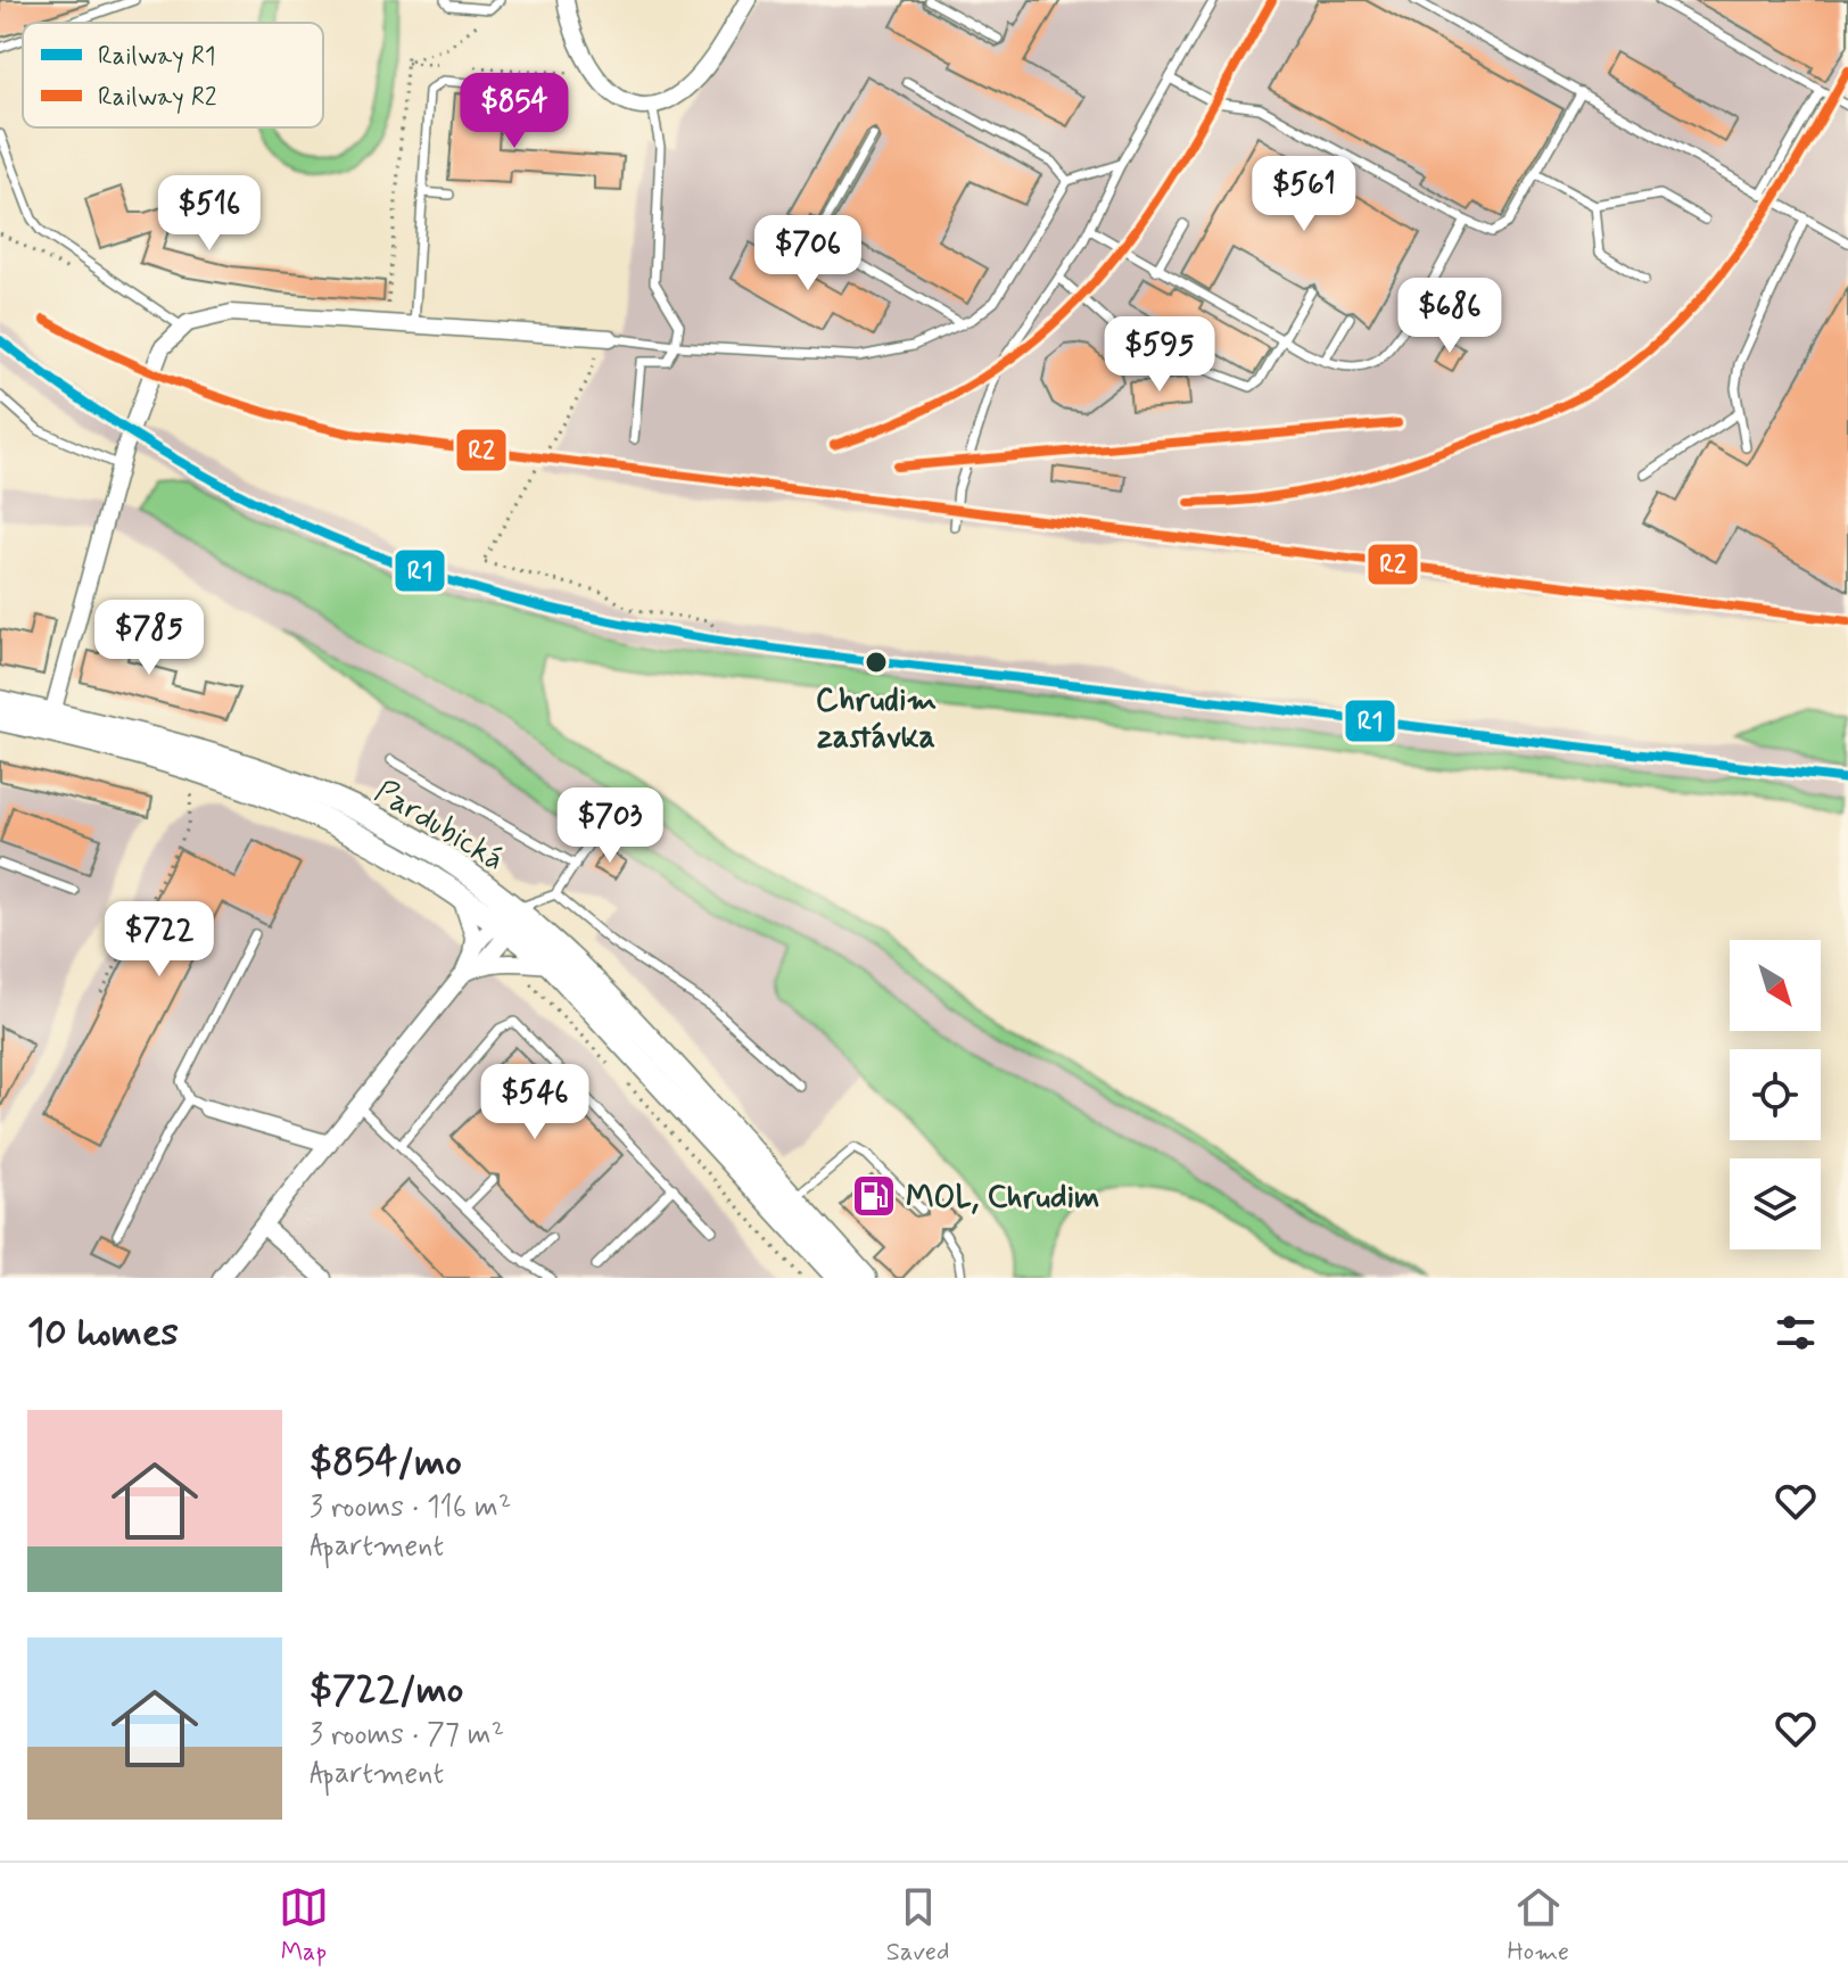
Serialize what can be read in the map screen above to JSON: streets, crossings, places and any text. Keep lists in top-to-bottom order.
{
  "streets": {
    "main road": ["Pardubická"]
  },
  "places": {
    "other": ["Chrudim zastávka"],
    "fuel station": ["MOL, Chrudim"]
  },
  "lines": ["rail line R2", "rail line R1"],
  "legend": ["Railway R1", "Railway R2"],
  "north": "bottom right",
  "page": {
    "price": [
      "$854",
      "$561",
      "$516",
      "$706",
      "$686",
      "$595",
      "$785",
      "$703",
      "$722",
      "$546"
    ],
    "heading": "10 homes",
    "list": [
      {
        "name": "$854/mo",
        "note": "3 rooms · 116 m² · Apartment"
      },
      {
        "name": "$722/mo",
        "note": "3 rooms · 77 m² · Apartment"
      }
    ],
    "tabs": ["Map", "Saved", "Home"]
  }
}
